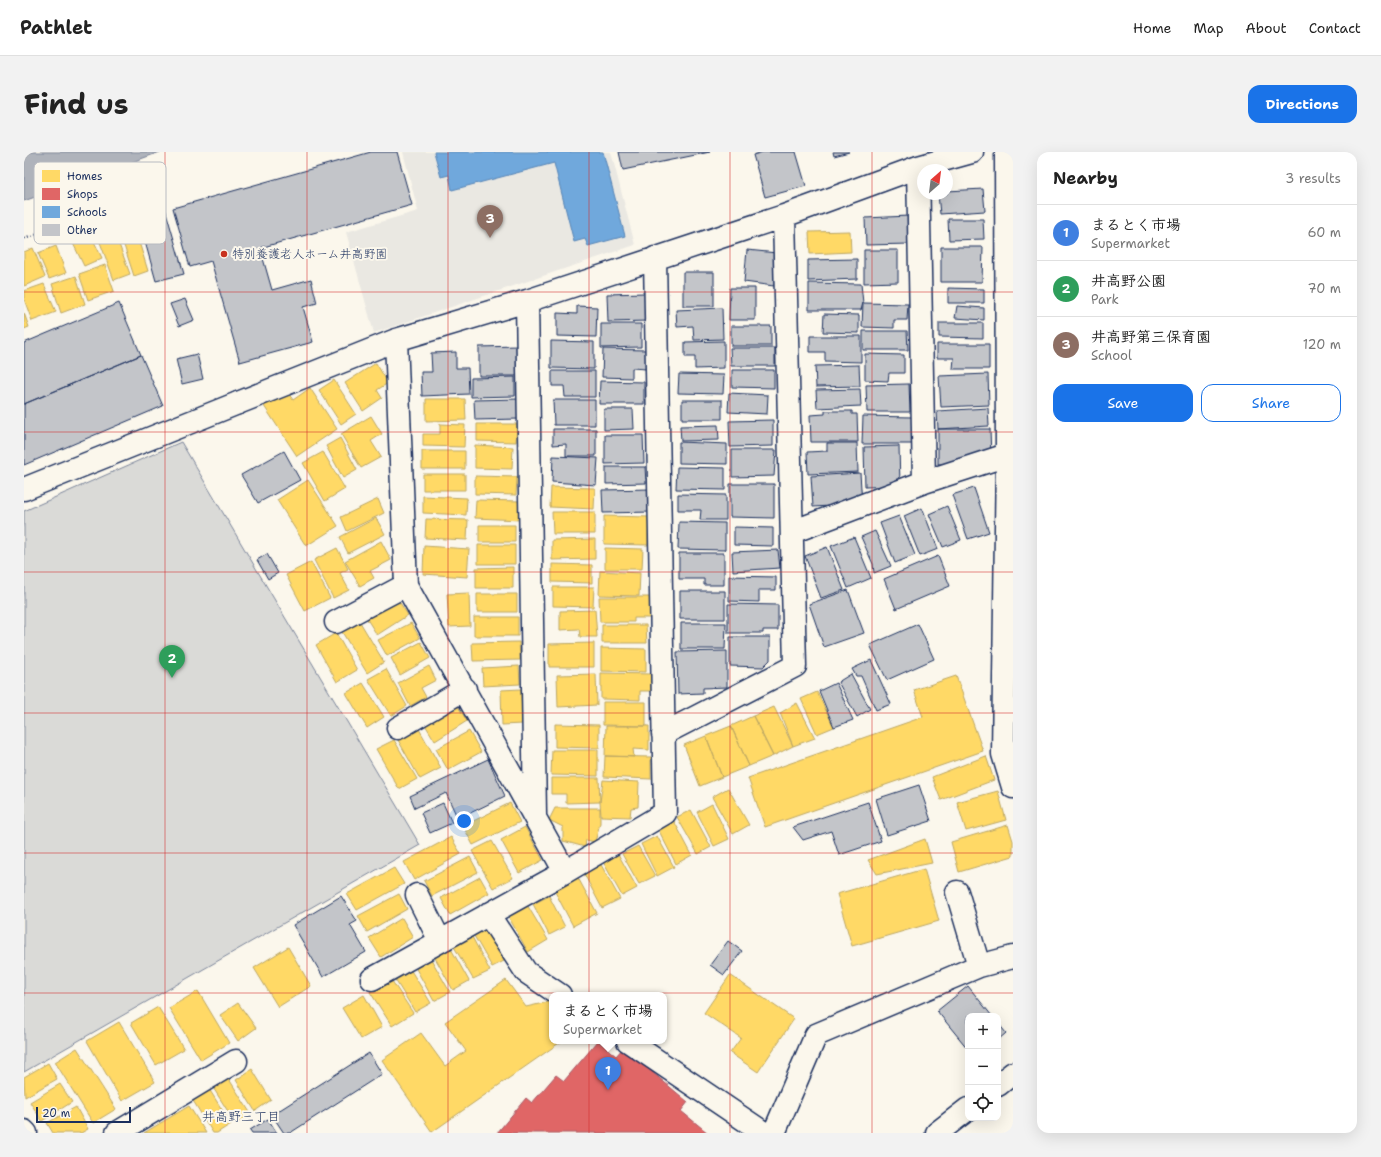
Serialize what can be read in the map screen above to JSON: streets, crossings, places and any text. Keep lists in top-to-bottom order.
{
  "districts": ["井高野三丁目"],
  "places": ["特別養護老人ホーム井高野園"],
  "legend": [
    "Homes",
    "Shops",
    "Schools",
    "Other"
  ],
  "scale_bar": "20 m",
  "north": "top right",
  "page": {
    "header": "Pathlet",
    "nav": [
      "Home",
      "Map",
      "About",
      "Contact"
    ],
    "title": "Find us",
    "buttons": [
      "Directions",
      ["Save", "Share"]
    ],
    "heading": ["Nearby", "3 results"],
    "list": [
      {
        "mark": "1",
        "name": "まるとく市場",
        "note": "Supermarket",
        "value": "60 m"
      },
      {
        "mark": "2",
        "name": "井高野公園",
        "note": "Park",
        "value": "70 m"
      },
      {
        "mark": "3",
        "name": "井高野第三保育園",
        "note": "School",
        "value": "120 m"
      }
    ],
    "pins": ["3", "2", "1"],
    "popup": ["まるとく市場", "Supermarket"],
    "map_buttons": ["+", "−"],
    "scale": "20 m"
  }
}
